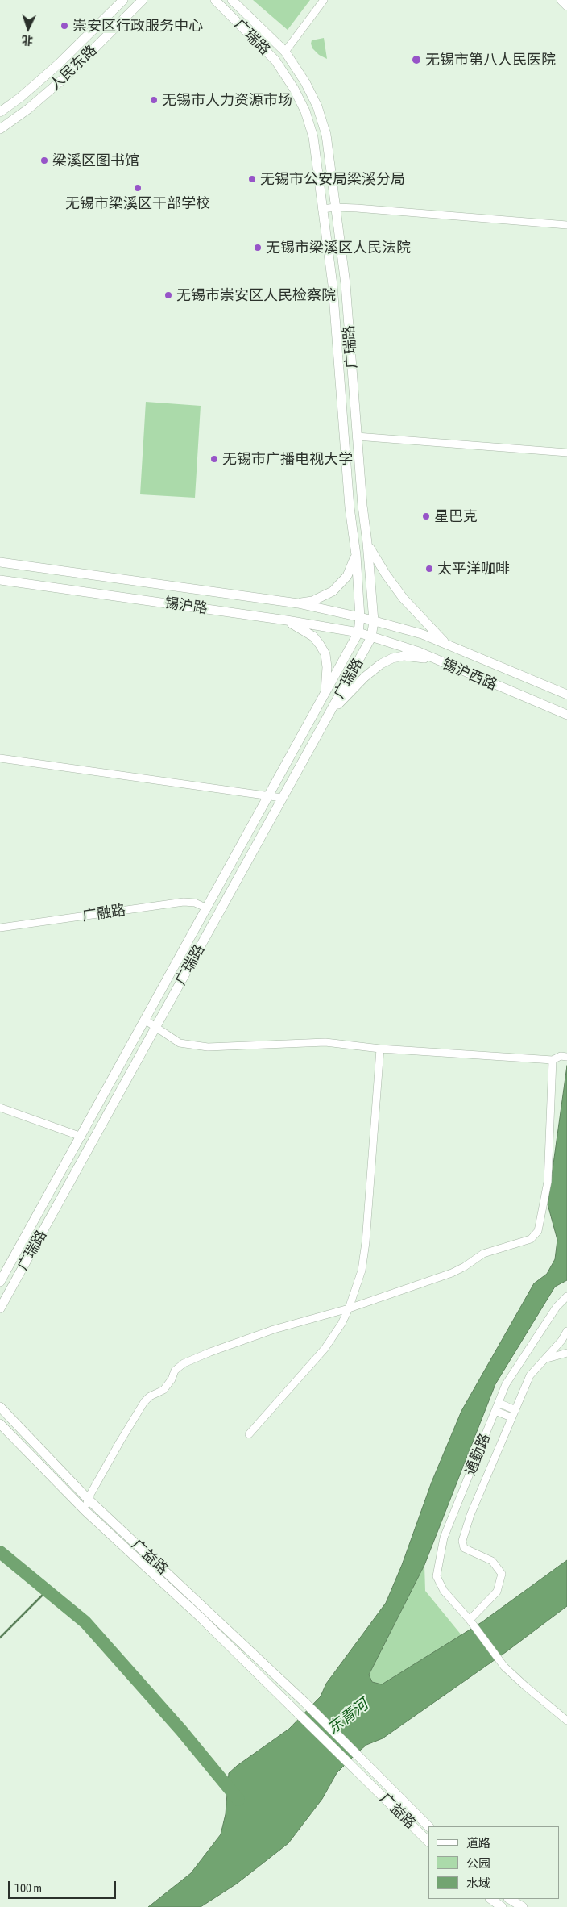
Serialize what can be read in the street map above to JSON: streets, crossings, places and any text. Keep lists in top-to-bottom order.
{
  "streets": {
    "main road": [
      "广瑞路",
      "人民东路",
      "锡沪路",
      "锡沪西路",
      "广益路"
    ],
    "street": ["广融路", "通勤路"]
  },
  "crossings": [
    ["广瑞路", "锡沪路"],
    ["广瑞路", "锡沪西路"],
    ["广瑞路", "广融路"],
    ["锡沪路", "锡沪西路"]
  ],
  "water": ["东青河"],
  "places": [
    "崇安区行政服务中心",
    "无锡市第八人民医院",
    "无锡市人力资源市场",
    "梁溪区图书馆",
    "无锡市公安局梁溪分局",
    "无锡市梁溪区干部学校",
    "无锡市梁溪区人民法院",
    "无锡市崇安区人民检察院",
    "无锡市广播电视大学",
    "星巴克",
    "太平洋咖啡"
  ],
  "legend": ["道路", "公园", "水域"],
  "scale_bar": "100 m",
  "north": "bottom"
}
